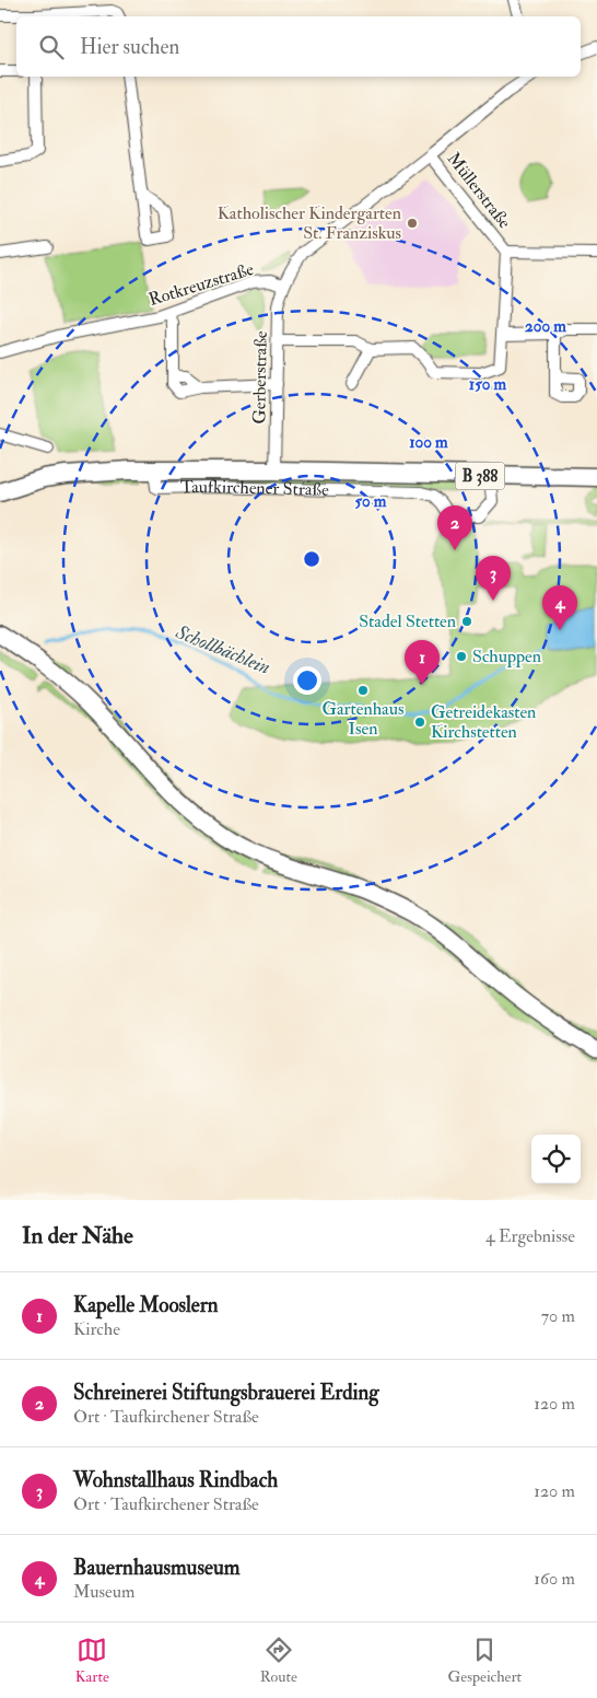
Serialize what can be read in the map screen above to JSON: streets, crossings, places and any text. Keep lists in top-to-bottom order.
{
  "streets": {
    "main road": ["B 388", "Taufkirchener Straße"],
    "street": ["Müllerstraße", "Rotkreuzstraße", "Gerberstraße"]
  },
  "crossings": [
    ["Rotkreuzstraße", "Gerberstraße"],
    ["Gerberstraße", "Taufkirchener Straße"]
  ],
  "water": ["Schollbächlein"],
  "places": [
    "Katholischer Kindergarten St. Franziskus",
    "Stadel Stetten",
    "Schuppen",
    "Gartenhaus Isen",
    "Getreidekasten Kirchstetten"
  ],
  "page": {
    "search": "Hier suchen",
    "pins": [
      "2",
      "3",
      "4",
      "1"
    ],
    "heading": ["In der Nähe", "4 Ergebnisse"],
    "list": [
      {
        "mark": "1",
        "name": "Kapelle Mooslern",
        "note": "Kirche",
        "value": "70 m"
      },
      {
        "mark": "2",
        "name": "Schreinerei Stiftungsbrauerei Erding",
        "note": "Ort · Taufkirchener Straße",
        "value": "120 m"
      },
      {
        "mark": "3",
        "name": "Wohnstallhaus Rindbach",
        "note": "Ort · Taufkirchener Straße",
        "value": "120 m"
      },
      {
        "mark": "4",
        "name": "Bauernhausmuseum",
        "note": "Museum",
        "value": "160 m"
      }
    ],
    "nav": ["Karte", "Route", "Gespeichert"]
  },
  "rings": [
    "200 m",
    "150 m",
    "100 m",
    "50 m"
  ]
}
